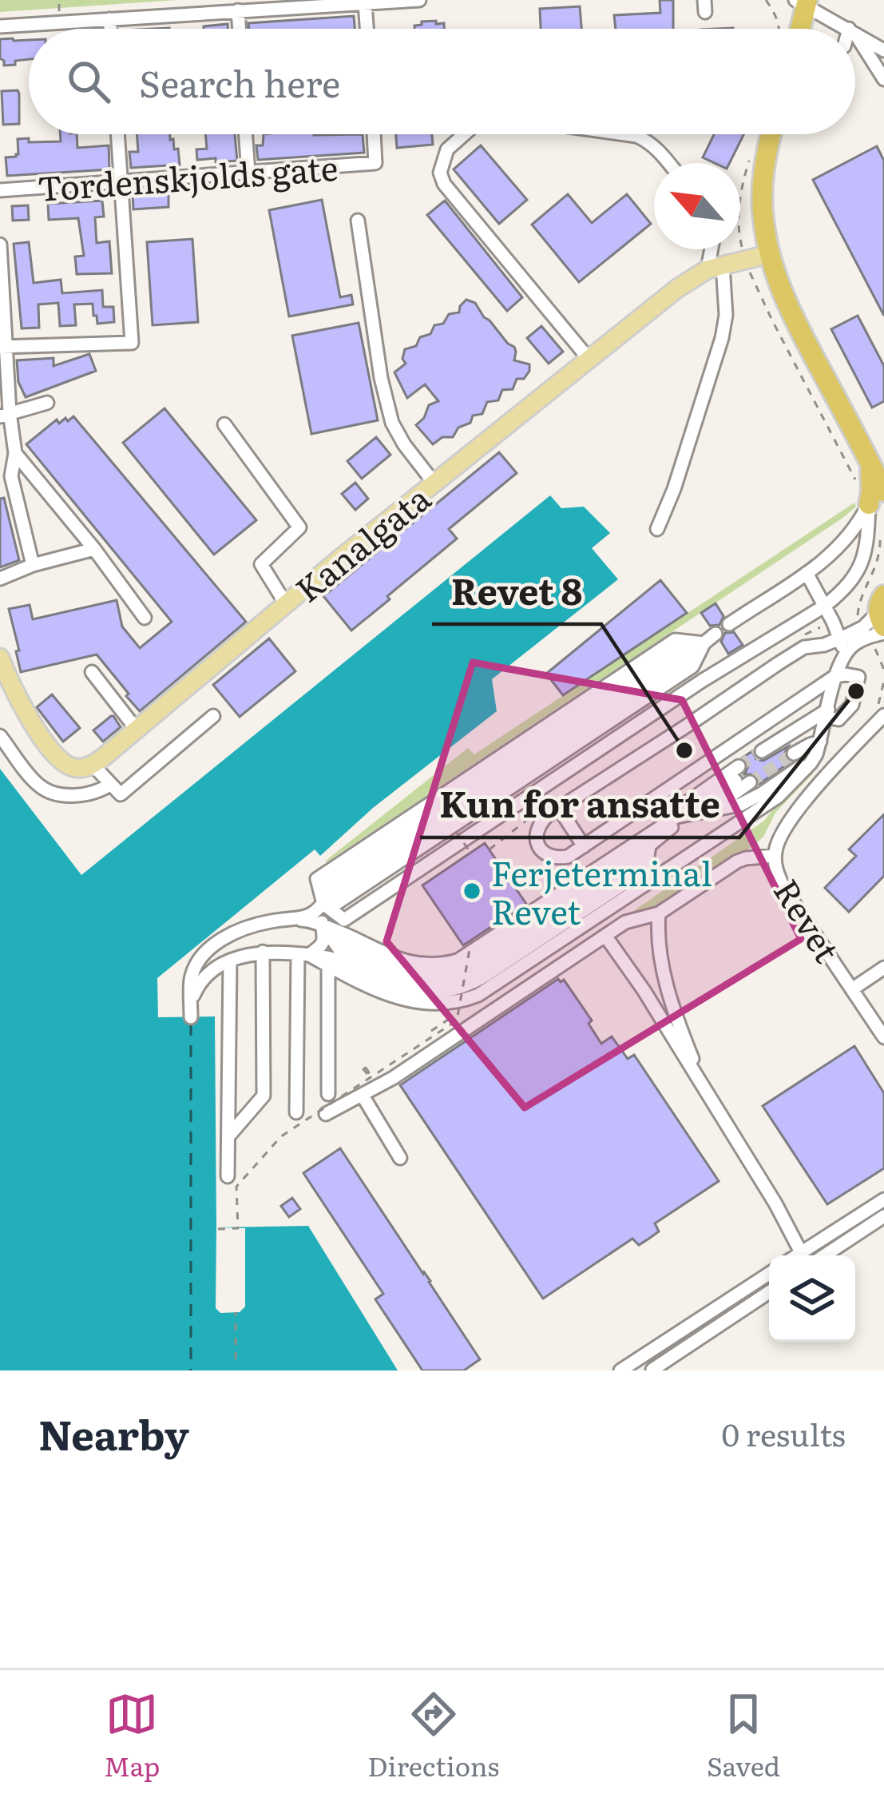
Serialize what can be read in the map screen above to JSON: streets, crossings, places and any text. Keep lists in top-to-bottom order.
{
  "streets": {
    "main road": ["Kanalgata"],
    "street": ["Tordenskjolds gate", "Revet"]
  },
  "places": ["Kun for ansatte", "Revet 8", "Ferjeterminal Revet"],
  "north": "top left",
  "page": {
    "search": "Search here",
    "heading": ["Nearby", "0 results"],
    "nav": ["Map", "Directions", "Saved"]
  }
}
